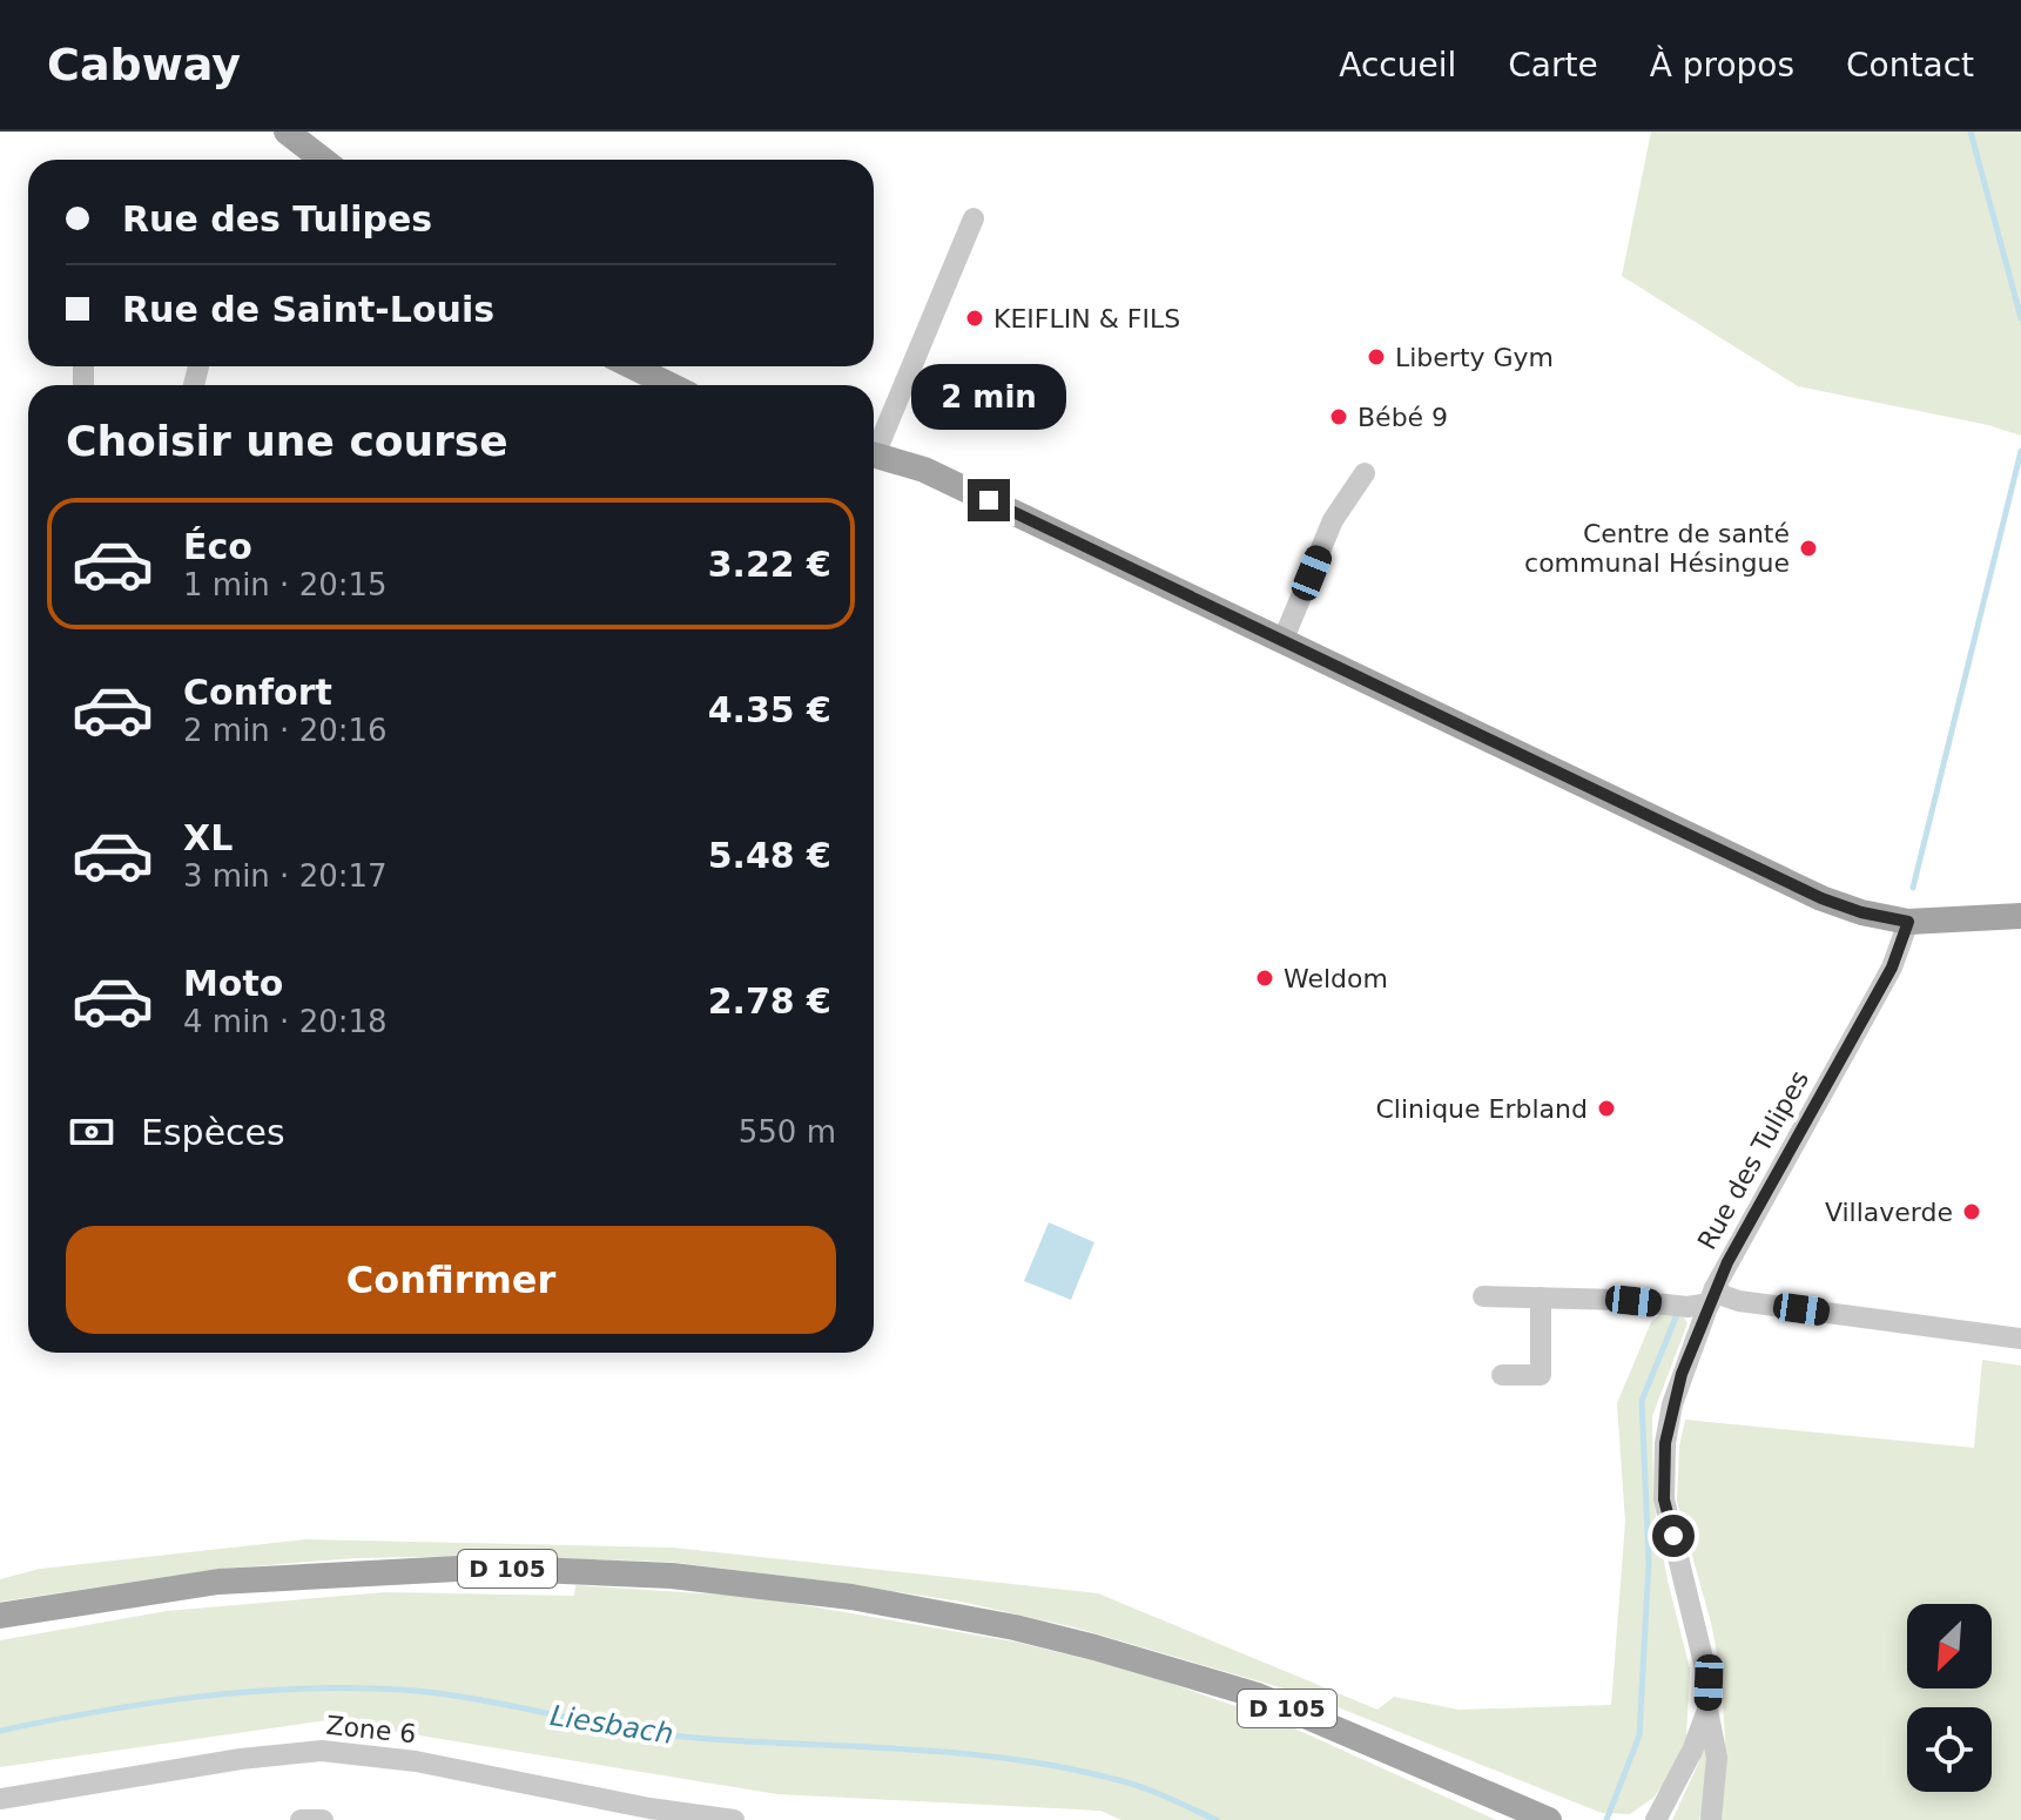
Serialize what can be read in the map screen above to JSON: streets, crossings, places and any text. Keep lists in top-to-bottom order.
{
  "streets": {
    "main road": ["D 105"],
    "street": ["Rue des Tulipes", "Zone 6"]
  },
  "water": ["Liesbach"],
  "places": [
    "KEIFLIN & FILS",
    "Liberty Gym",
    "Bébé 9",
    "Centre de santé communal Hésingue",
    "Weldom",
    "Clinique Erbland",
    "Villaverde"
  ],
  "north": "bottom left",
  "page": {
    "header": "Cabway",
    "nav": [
      "Accueil",
      "Carte",
      "À propos",
      "Contact"
    ],
    "banner": ["Rue des Tulipes", "Rue de Saint-Louis"],
    "bubble": "2 min",
    "heading": "Choisir une course",
    "list": [
      {
        "name": "Éco",
        "note": "1 min · 20:15",
        "value": "3.22 €"
      },
      {
        "name": "Confort",
        "note": "2 min · 20:16",
        "value": "4.35 €"
      },
      {
        "name": "XL",
        "note": "3 min · 20:17",
        "value": "5.48 €"
      },
      {
        "name": "Moto",
        "note": "4 min · 20:18",
        "value": "2.78 €"
      }
    ],
    "pay": ["Espèces", "550 m"],
    "buttons": "Confirmer"
  }
}
